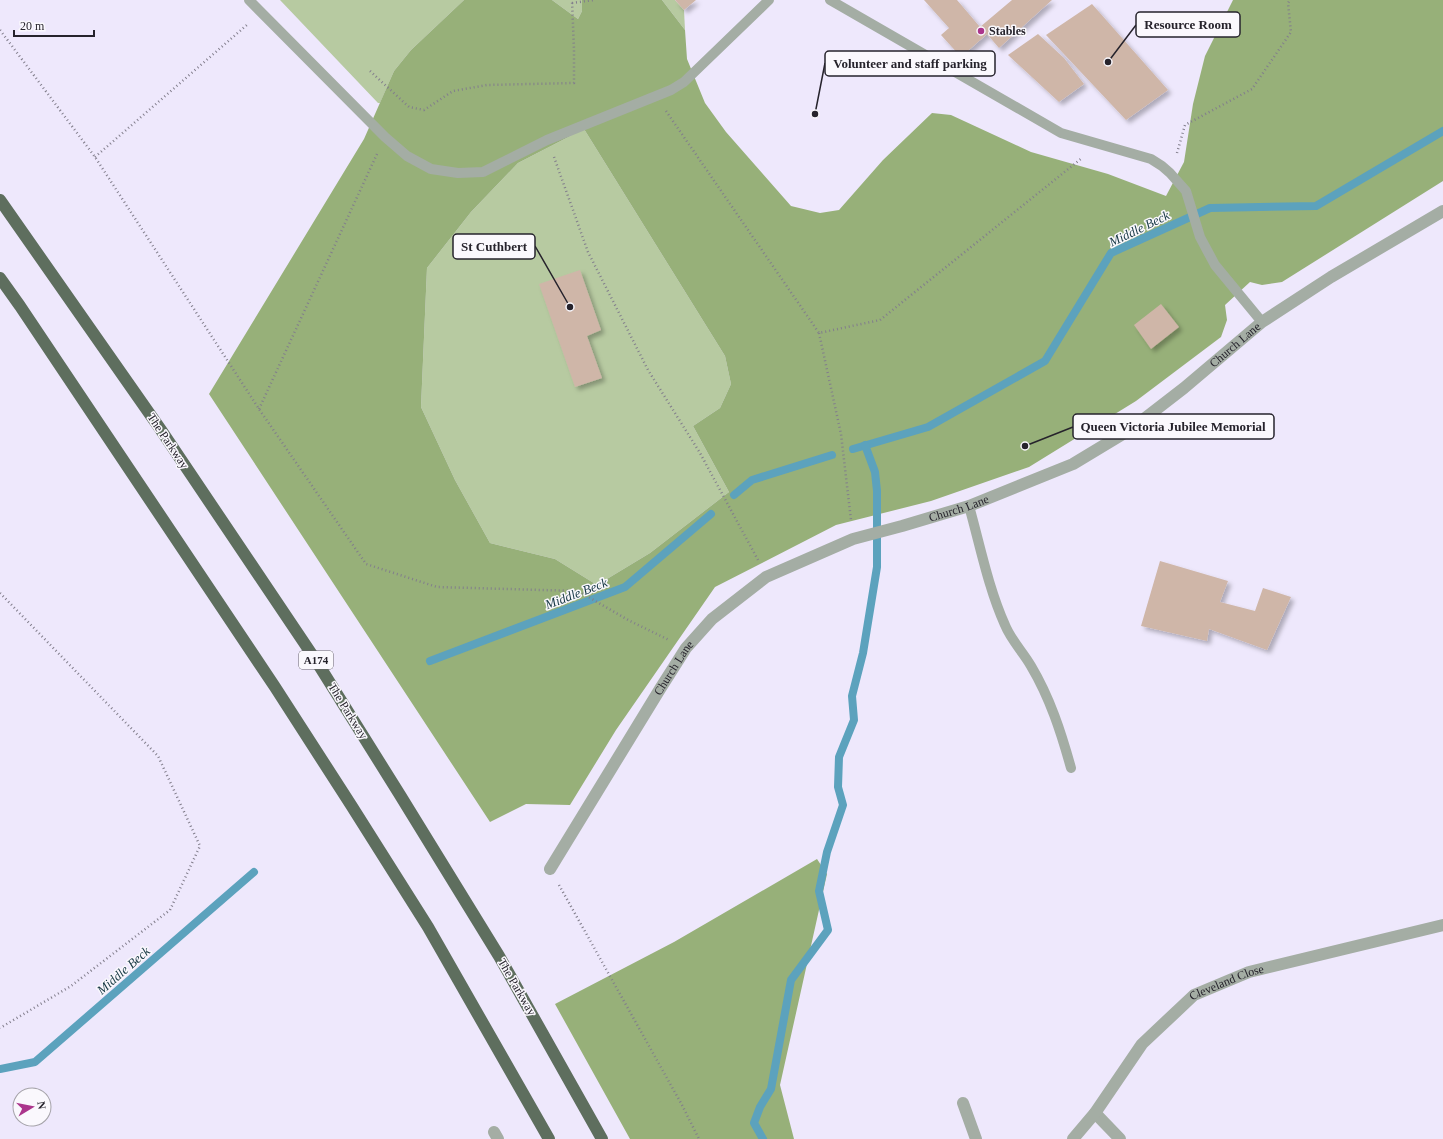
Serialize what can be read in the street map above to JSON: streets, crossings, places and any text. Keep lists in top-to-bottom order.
{
  "streets": {
    "highway": ["The Parkway", "A174"],
    "street": ["Church Lane", "Cleveland Close"]
  },
  "water": ["Middle Beck"],
  "places": [
    "Stables",
    "Resource Room",
    "Volunteer and staff parking",
    "St Cuthbert",
    "Queen Victoria Jubilee Memorial"
  ],
  "scale_bar": "20 m",
  "north": "right"
}
